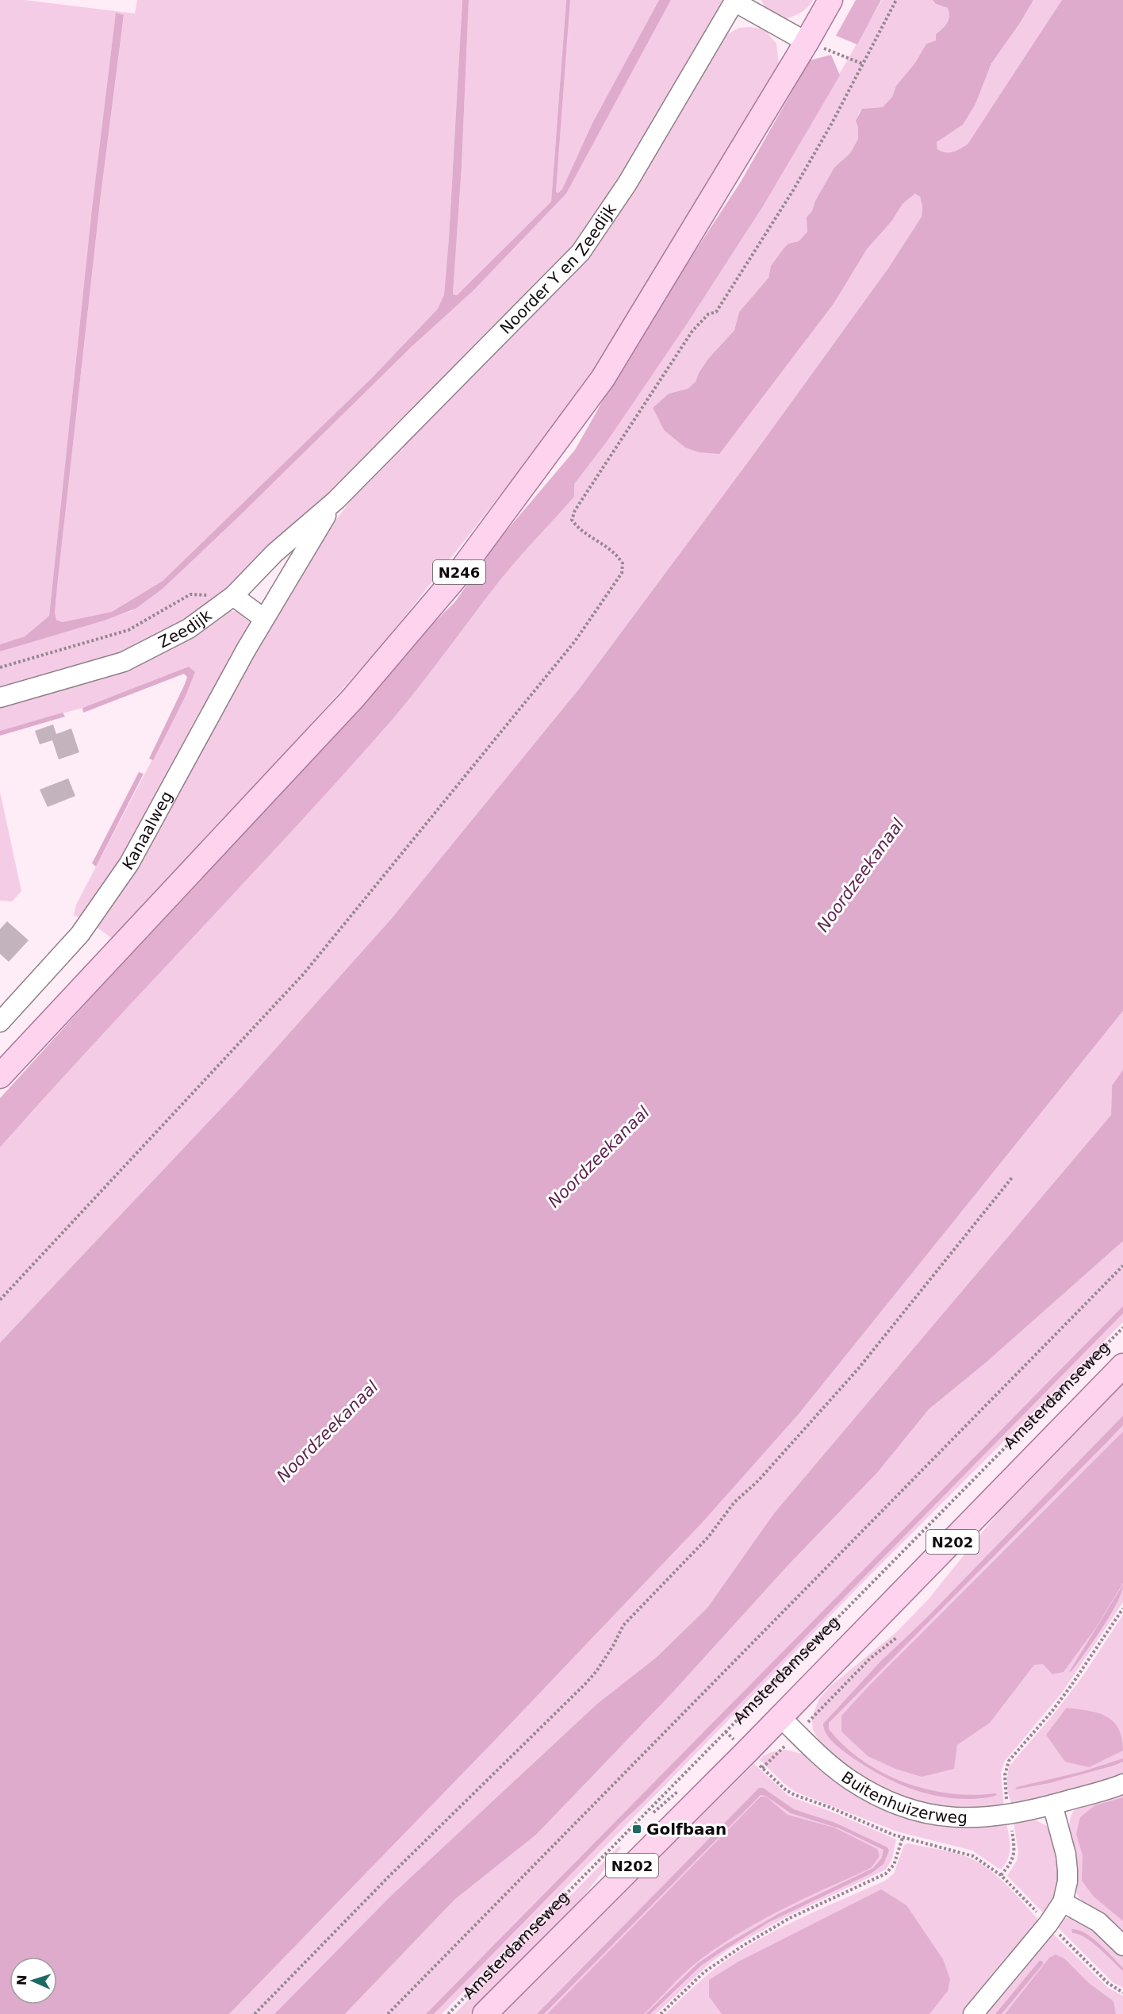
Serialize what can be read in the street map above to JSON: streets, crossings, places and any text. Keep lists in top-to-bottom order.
{
  "streets": {
    "main road": ["N246", "Amsterdamseweg", "N202"],
    "street": [
      "Noorder Y en Zeedijk",
      "Zeedijk",
      "Kanaalweg",
      "Buitenhuizerweg"
    ]
  },
  "crossings": [
    ["Noorder Y en Zeedijk", "Zeedijk"],
    ["Noorder Y en Zeedijk", "Kanaalweg"],
    ["Zeedijk", "Kanaalweg"],
    ["Amsterdamseweg", "Buitenhuizerweg"]
  ],
  "water": ["Noordzeekanaal"],
  "places": {
    "transit": ["Golfbaan"]
  },
  "north": "left"
}
